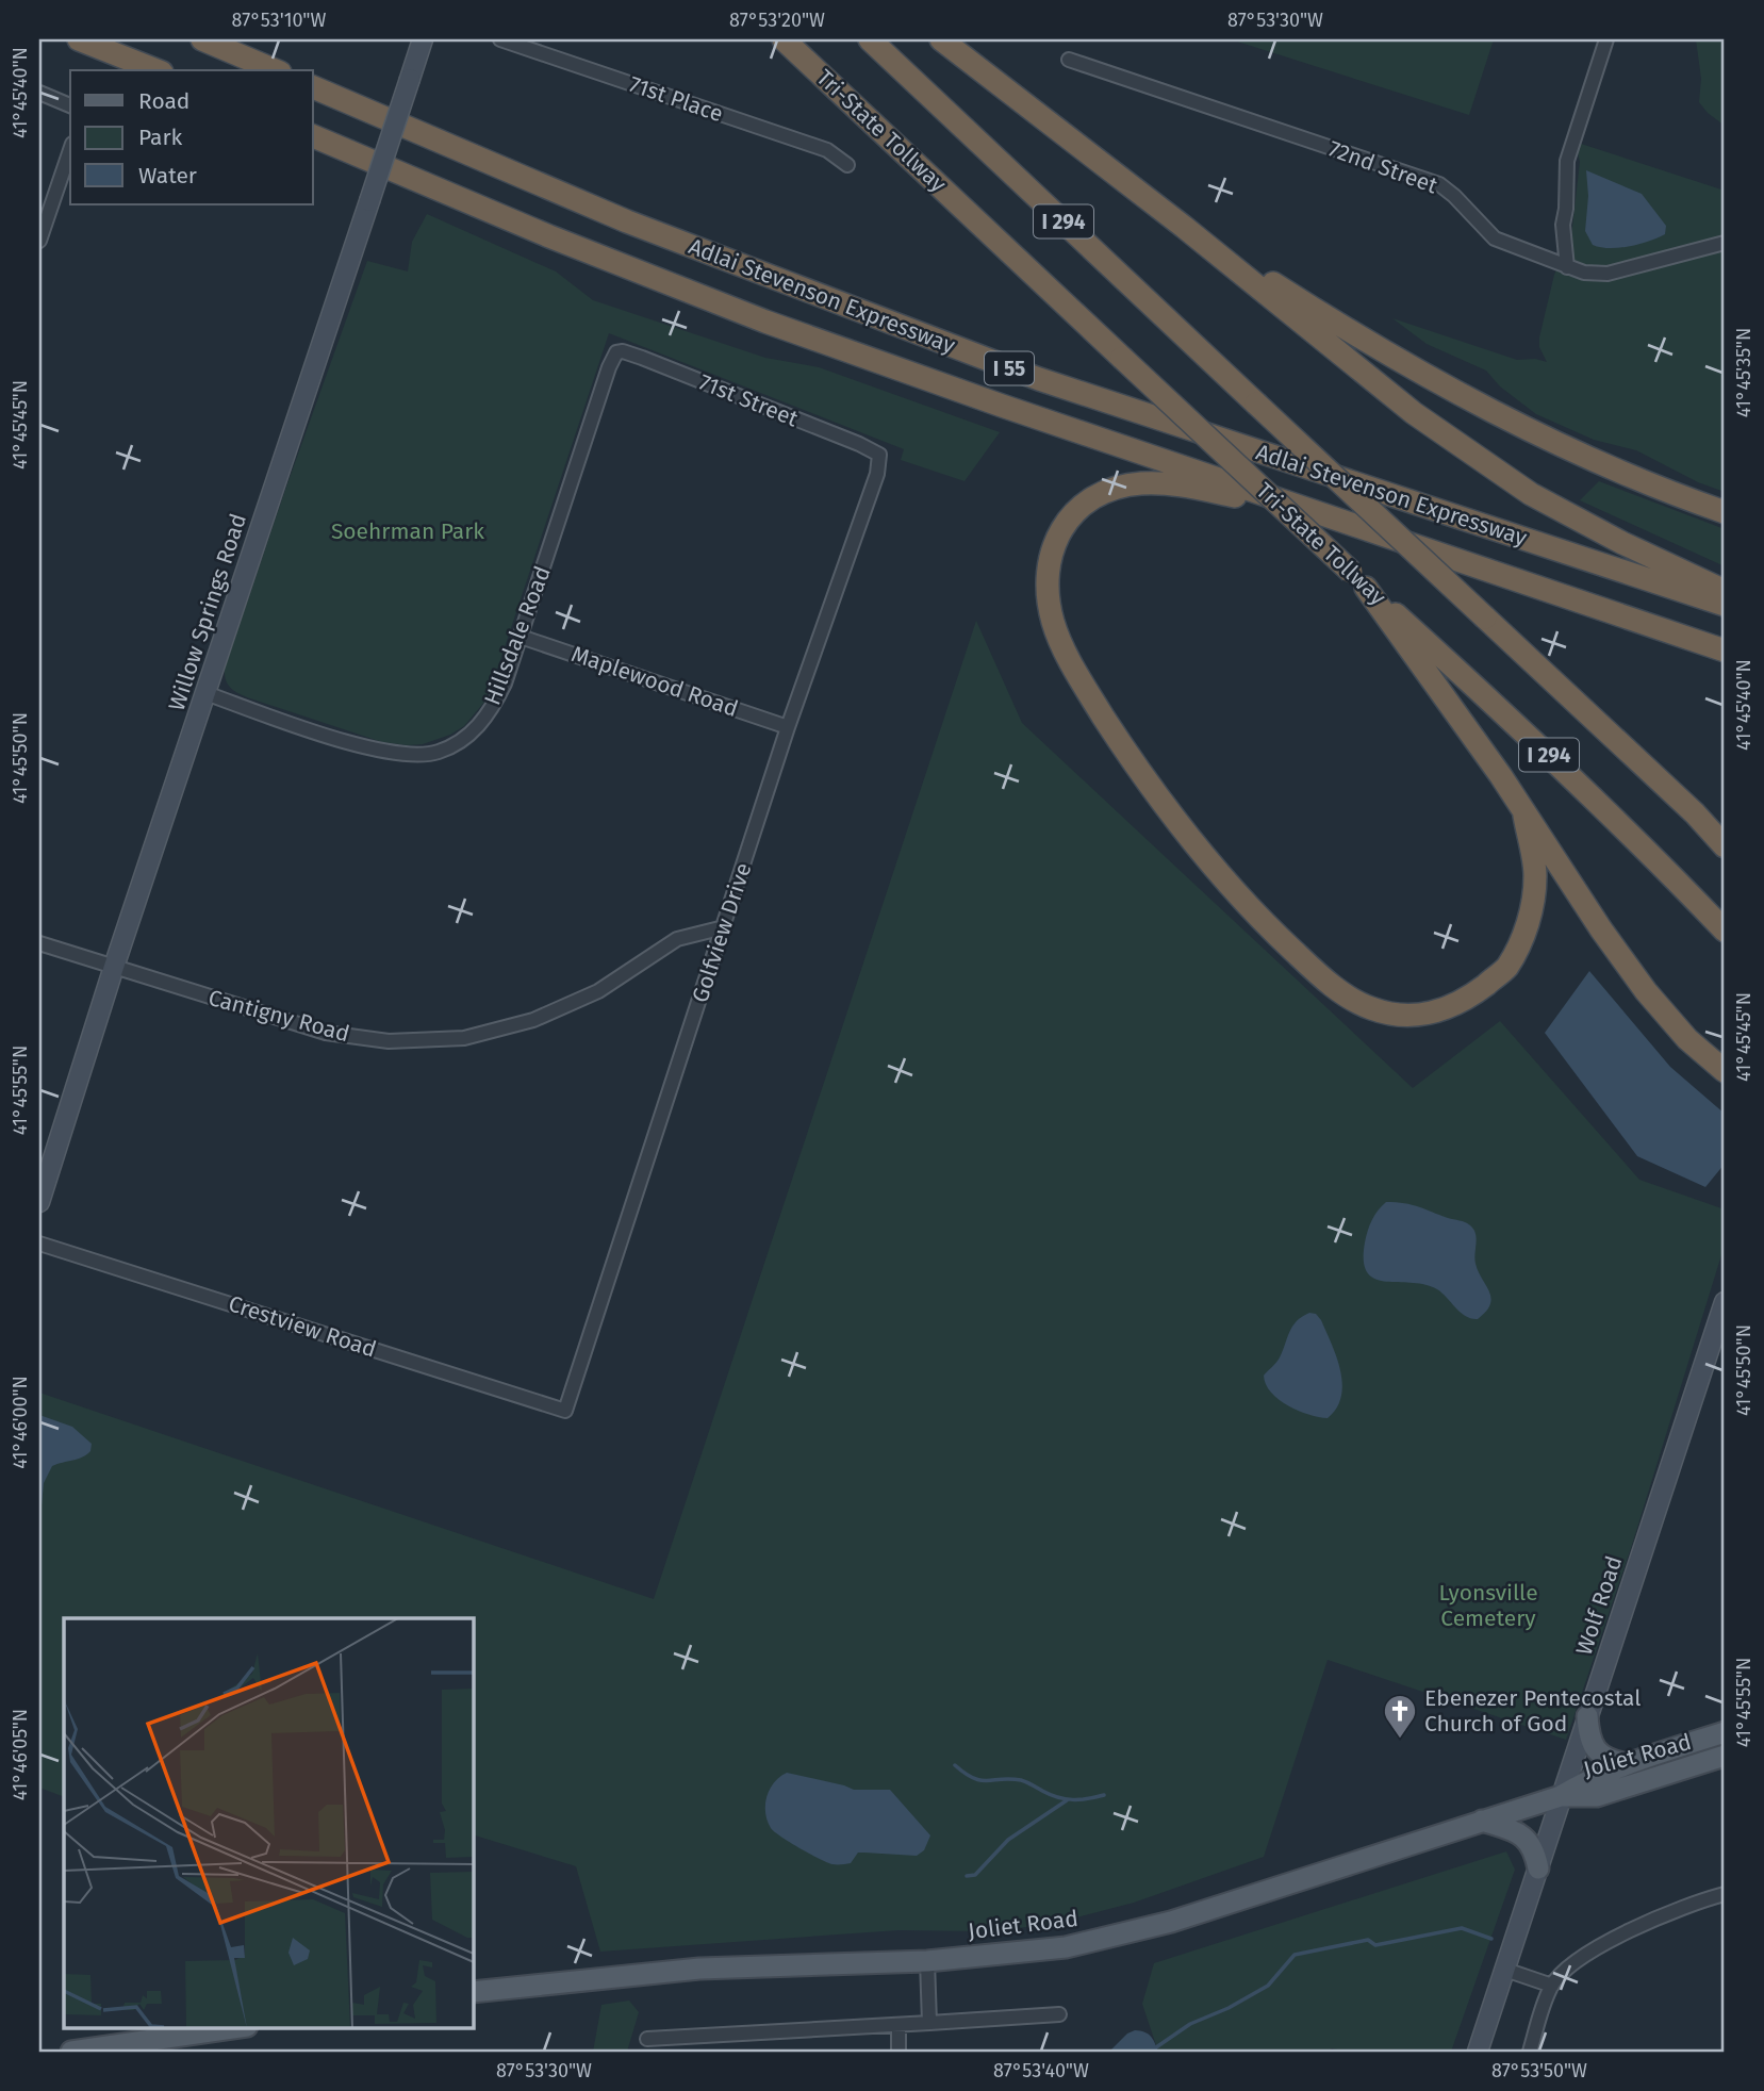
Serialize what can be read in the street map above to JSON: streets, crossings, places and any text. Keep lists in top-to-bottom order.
{
  "streets": {
    "highway": [
      "Tri-State Tollway",
      "I 294",
      "Adlai Stevenson Expressway",
      "I 55"
    ],
    "main road": ["Willow Springs Road", "Wolf Road", "Joliet Road"],
    "street": [
      "71st Place",
      "72nd Street",
      "71st Street",
      "Hillsdale Road",
      "Maplewood Road",
      "Golfview Drive",
      "Cantigny Road",
      "Crestview Road"
    ]
  },
  "crossings": [
    ["71st Street", "Hillsdale Road"],
    ["71st Street", "Golfview Drive"],
    ["Willow Springs Road", "Hillsdale Road"],
    ["Willow Springs Road", "Cantigny Road"],
    ["Hillsdale Road", "Maplewood Road"],
    ["Maplewood Road", "Golfview Drive"],
    ["Golfview Drive", "Cantigny Road"],
    ["Golfview Drive", "Crestview Road"],
    ["Wolf Road", "Joliet Road"]
  ],
  "parks": ["Soehrman Park", "Lyonsville Cemetery"],
  "places": {
    "church": ["Ebenezer Pentecostal Church of God"]
  },
  "legend": ["Road", "Park", "Water"],
  "coordinates": [
    "87°53'10\"W",
    "87°53'20\"W",
    "87°53'30\"W",
    "41°45'40\"N",
    "41°45'35\"N",
    "41°45'45\"N",
    "41°45'50\"N",
    "41°45'55\"N",
    "41°46'00\"N",
    "41°46'05\"N",
    "87°53'40\"W",
    "87°53'50\"W"
  ]
}
